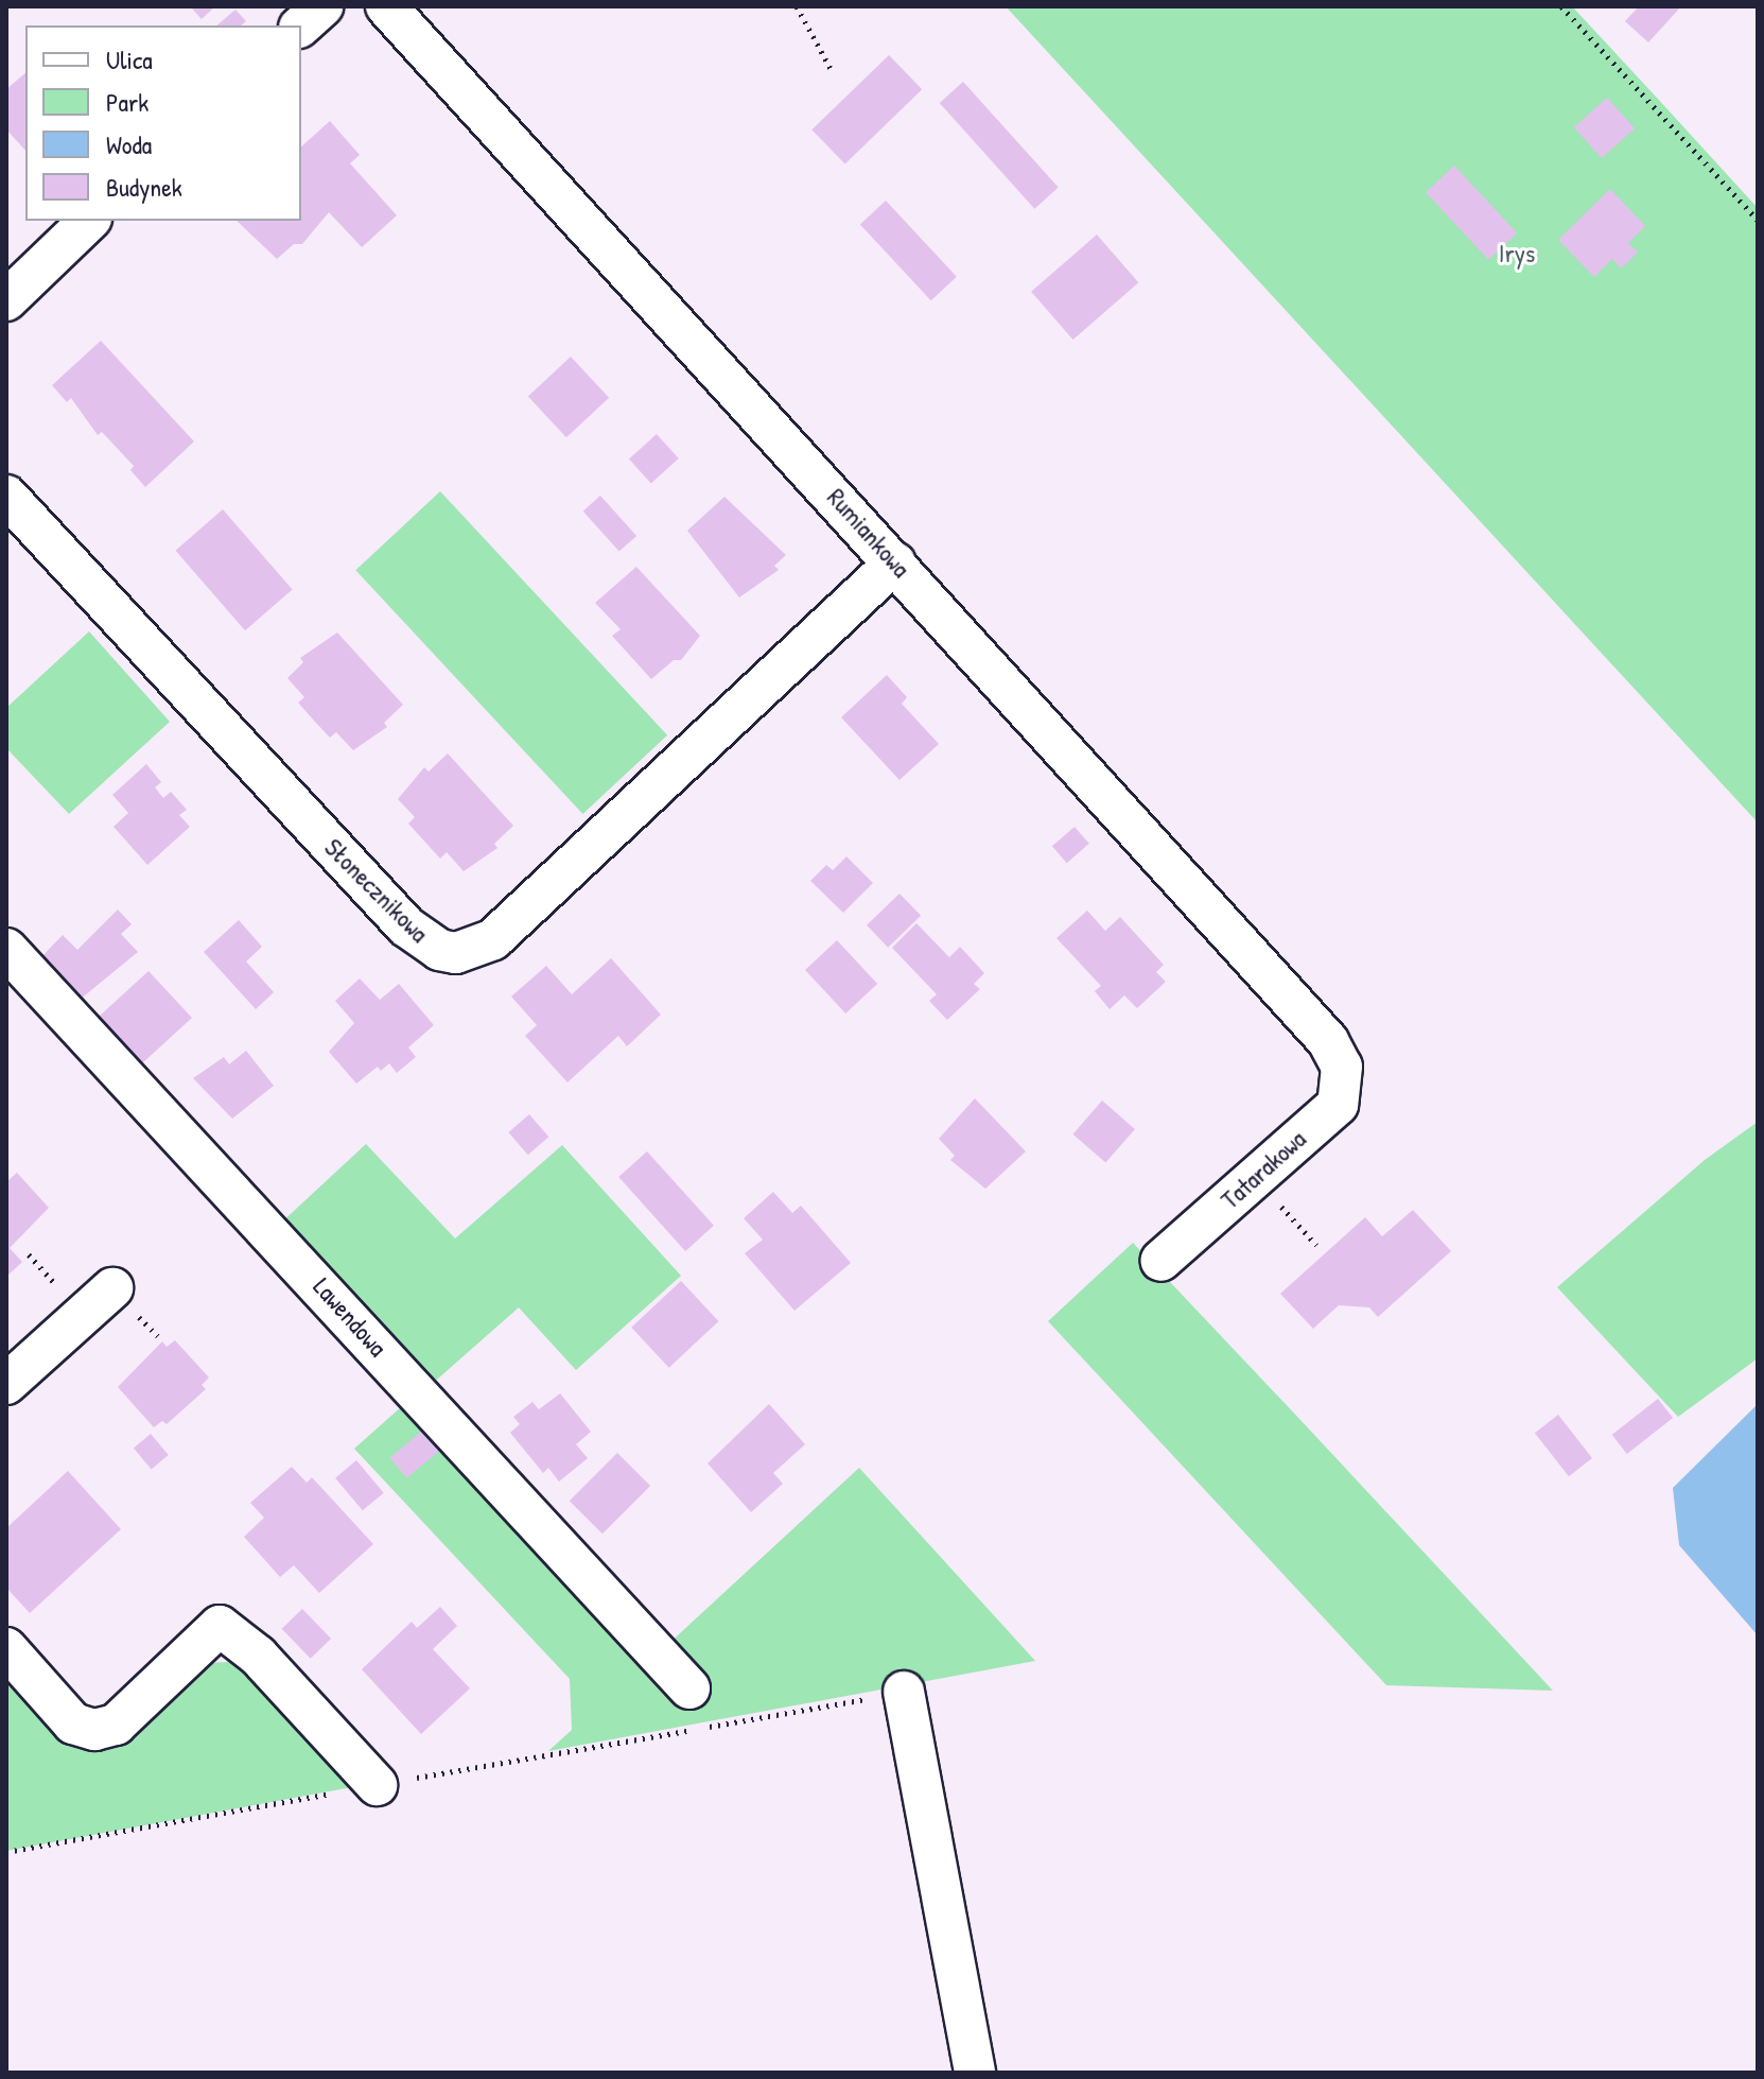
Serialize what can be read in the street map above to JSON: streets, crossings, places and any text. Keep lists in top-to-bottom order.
{
  "streets": {
    "street": [
      "Rumiankowa",
      "Słonecznikowa",
      "Tatarakowa",
      "Lawendowa"
    ]
  },
  "crossings": [
    ["Rumiankowa", "Słonecznikowa"],
    ["Rumiankowa", "Tatarakowa"]
  ],
  "parks": ["Irys"],
  "legend": [
    "Ulica",
    "Park",
    "Woda",
    "Budynek"
  ]
}
